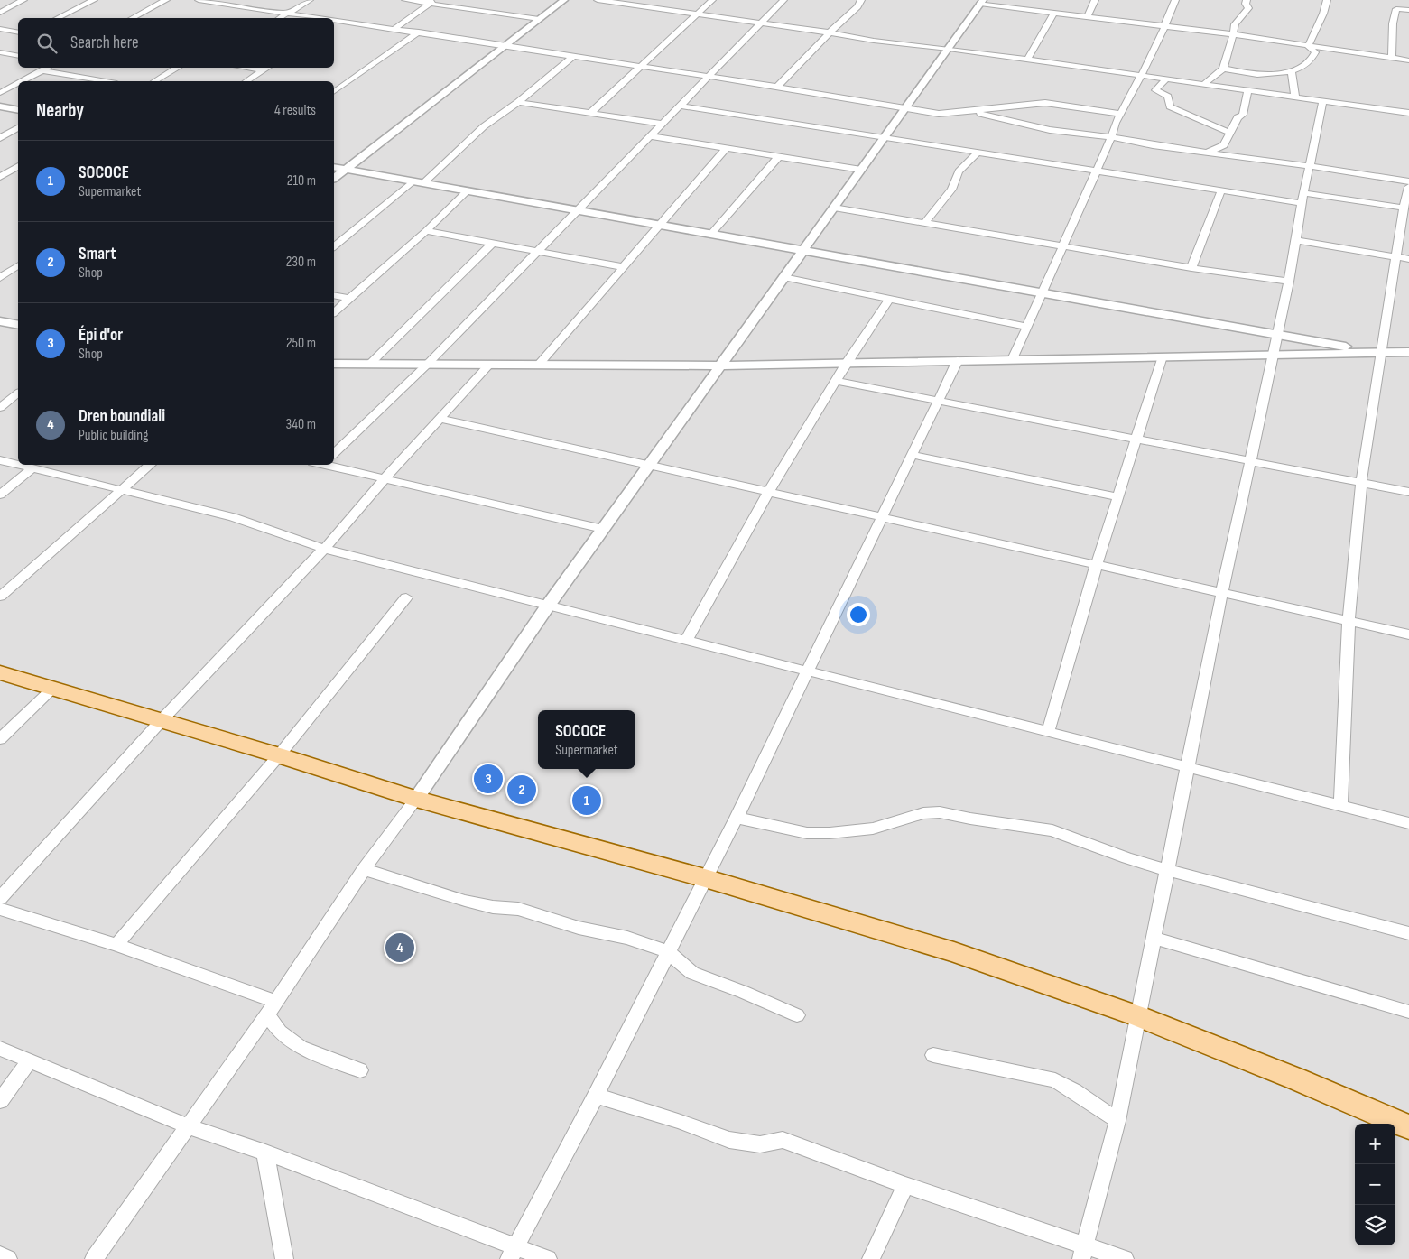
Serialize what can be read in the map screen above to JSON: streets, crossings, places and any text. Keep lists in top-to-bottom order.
{
  "page": {
    "search": "Search here",
    "heading": ["Nearby", "4 results"],
    "list": [
      {
        "mark": "1",
        "name": "SOCOCE",
        "note": "Supermarket",
        "value": "210 m"
      },
      {
        "mark": "2",
        "name": "Smart",
        "note": "Shop",
        "value": "230 m"
      },
      {
        "mark": "3",
        "name": "Épi d'or",
        "note": "Shop",
        "value": "250 m"
      },
      {
        "mark": "4",
        "name": "Dren boundiali",
        "note": "Public building",
        "value": "340 m"
      }
    ],
    "popup": ["SOCOCE", "Supermarket"],
    "pins": [
      "3",
      "2",
      "1",
      "4"
    ],
    "map_buttons": ["+", "−"]
  }
}
